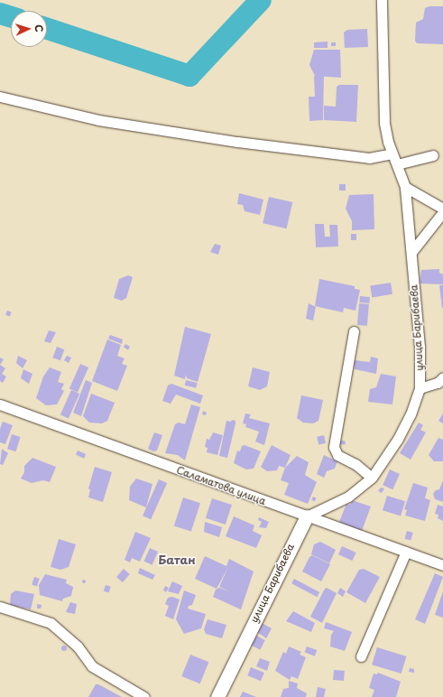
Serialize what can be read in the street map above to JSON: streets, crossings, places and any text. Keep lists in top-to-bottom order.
{
  "streets": {
    "street": ["улица Барибаева", "Саламатова улица"]
  },
  "crossings": [
    ["улица Барибаева", "Саламатова улица"]
  ],
  "districts": ["Батан"],
  "north": "right"
}
